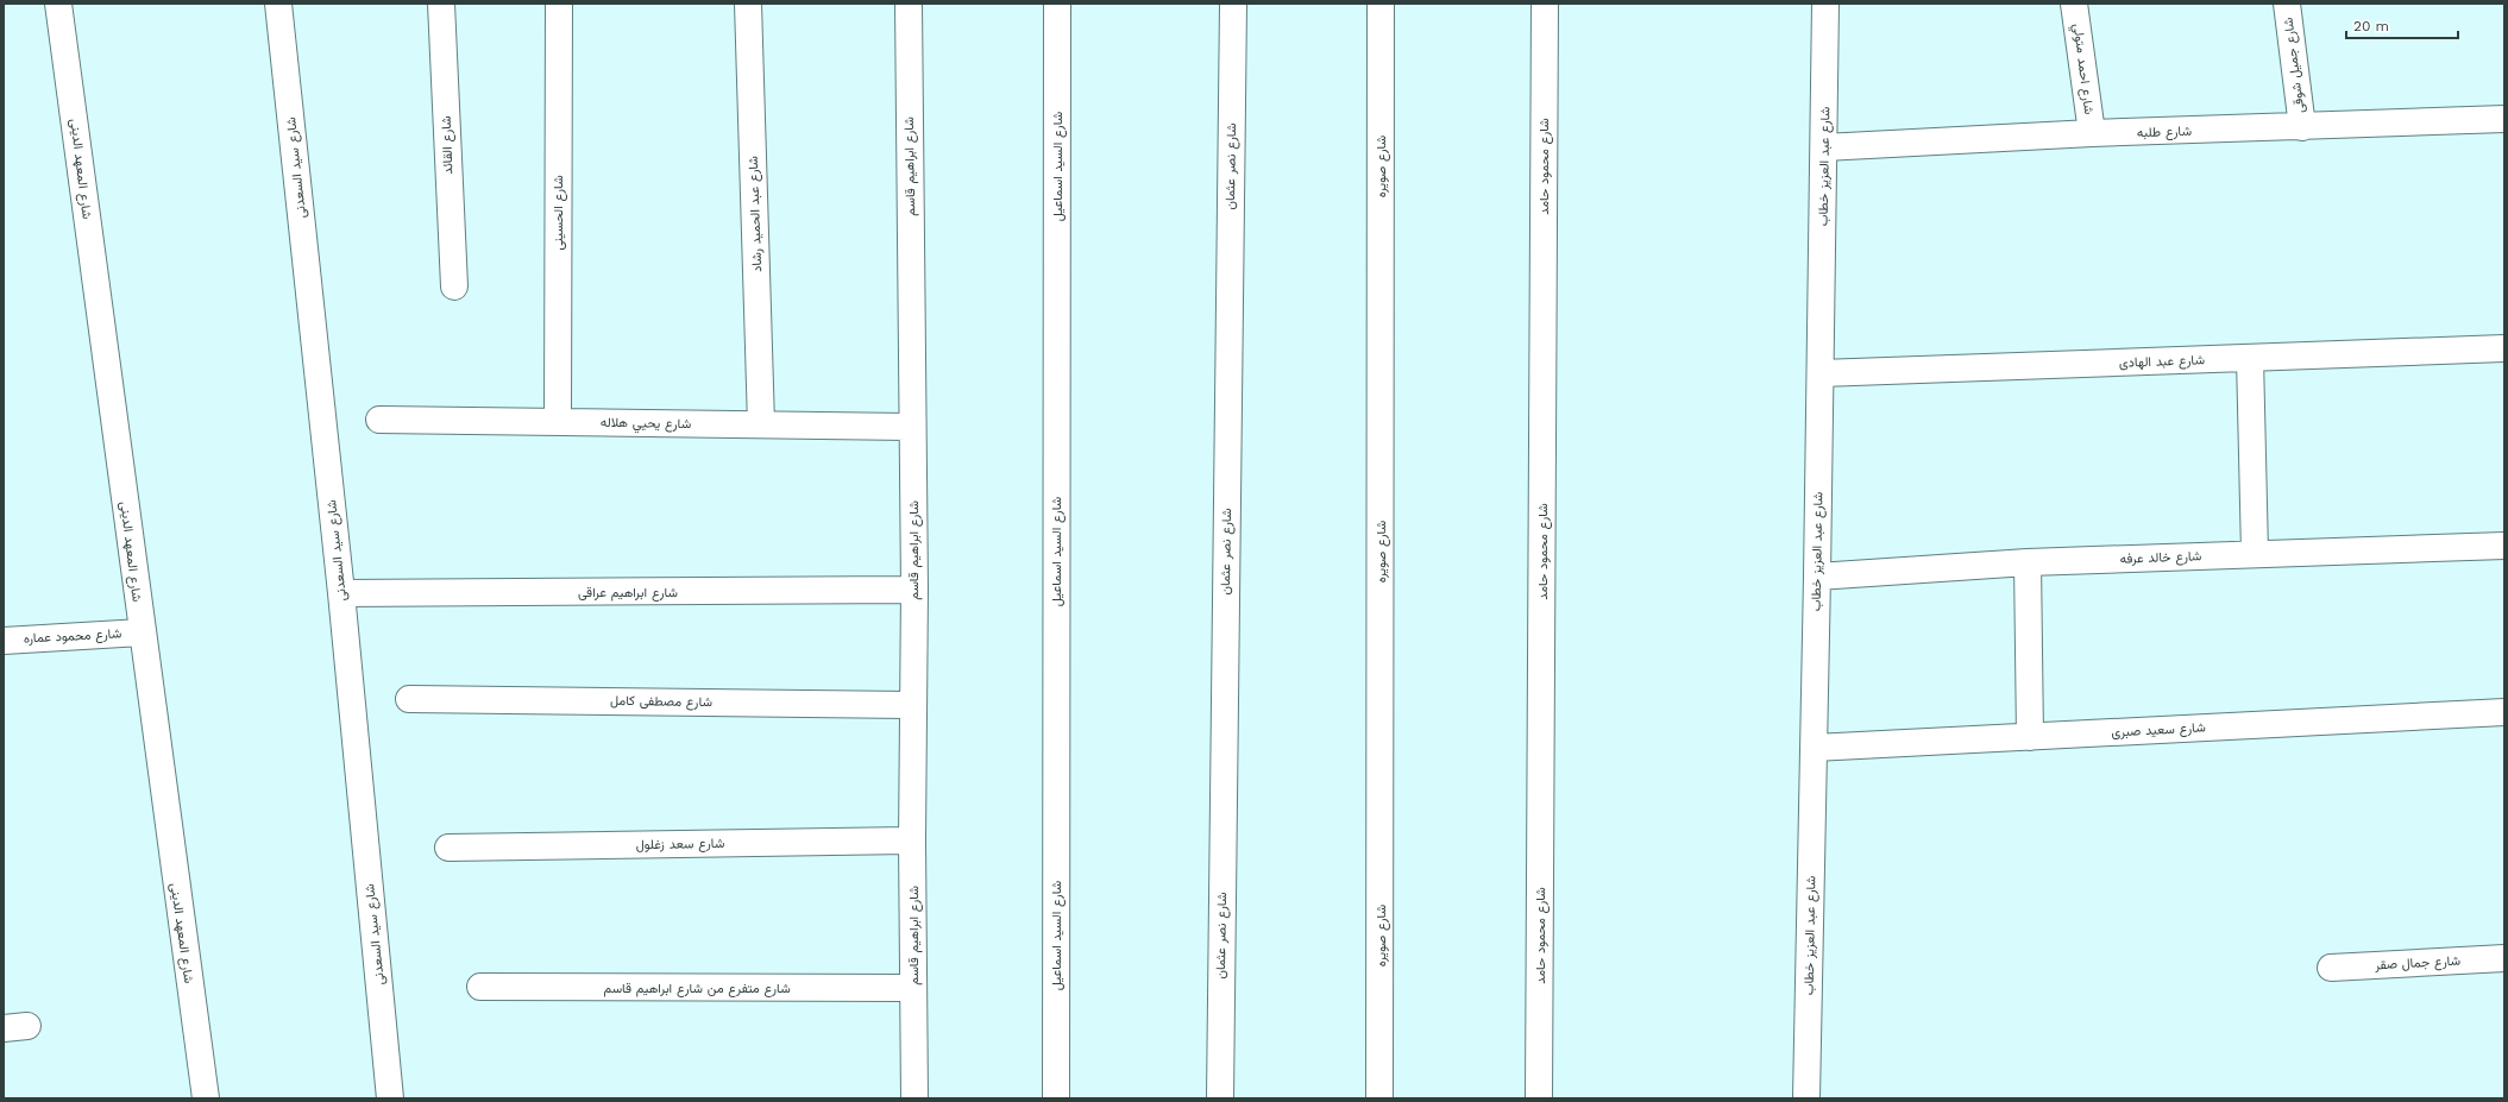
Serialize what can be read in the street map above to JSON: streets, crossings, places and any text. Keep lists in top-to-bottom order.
{
  "streets": {
    "street": [
      "شارع جميل شوقى",
      "شارع احمد متولي",
      "شارع طلبه",
      "شارع القائد",
      "شارع ابراهيم قاسم",
      "شارع السيد اسماعيل",
      "شارع نصر عثمان",
      "شارع صويره",
      "شارع محمود حامد",
      "شارع عبد العزيز خطاب",
      "شارع سيد السعدنى",
      "شارع المعهد الدينى",
      "شارع الحسينى",
      "شارع عبد الحميد رشاد",
      "شارع عبد الهادى",
      "شارع يحيي هلاله",
      "شارع خالد عرفه",
      "شارع ابراهيم عراقى",
      "شارع محمود عماره",
      "شارع مصطفى كامل",
      "شارع سعيد صبرى",
      "شارع سعد زغلول",
      "شارع جمال صقر",
      "شارع متفرع من شارع ابراهيم قاسم"
    ]
  },
  "crossings": [
    ["شارع جميل شوقى", "شارع طلبه"],
    ["شارع احمد متولي", "شارع طلبه"],
    ["شارع طلبه", "شارع عبد العزيز خطاب"],
    ["شارع ابراهيم قاسم", "شارع يحيي هلاله"],
    ["شارع ابراهيم قاسم", "شارع ابراهيم عراقى"],
    ["شارع ابراهيم قاسم", "شارع مصطفى كامل"],
    ["شارع ابراهيم قاسم", "شارع سعد زغلول"],
    ["شارع ابراهيم قاسم", "شارع متفرع من شارع ابراهيم قاسم"],
    ["شارع عبد العزيز خطاب", "شارع عبد الهادى"],
    ["شارع عبد العزيز خطاب", "شارع خالد عرفه"],
    ["شارع عبد العزيز خطاب", "شارع سعيد صبرى"],
    ["شارع سيد السعدنى", "شارع ابراهيم عراقى"],
    ["شارع المعهد الدينى", "شارع محمود عماره"],
    ["شارع الحسينى", "شارع يحيي هلاله"],
    ["شارع عبد الحميد رشاد", "شارع يحيي هلاله"]
  ],
  "scale_bar": "20 m"
}
